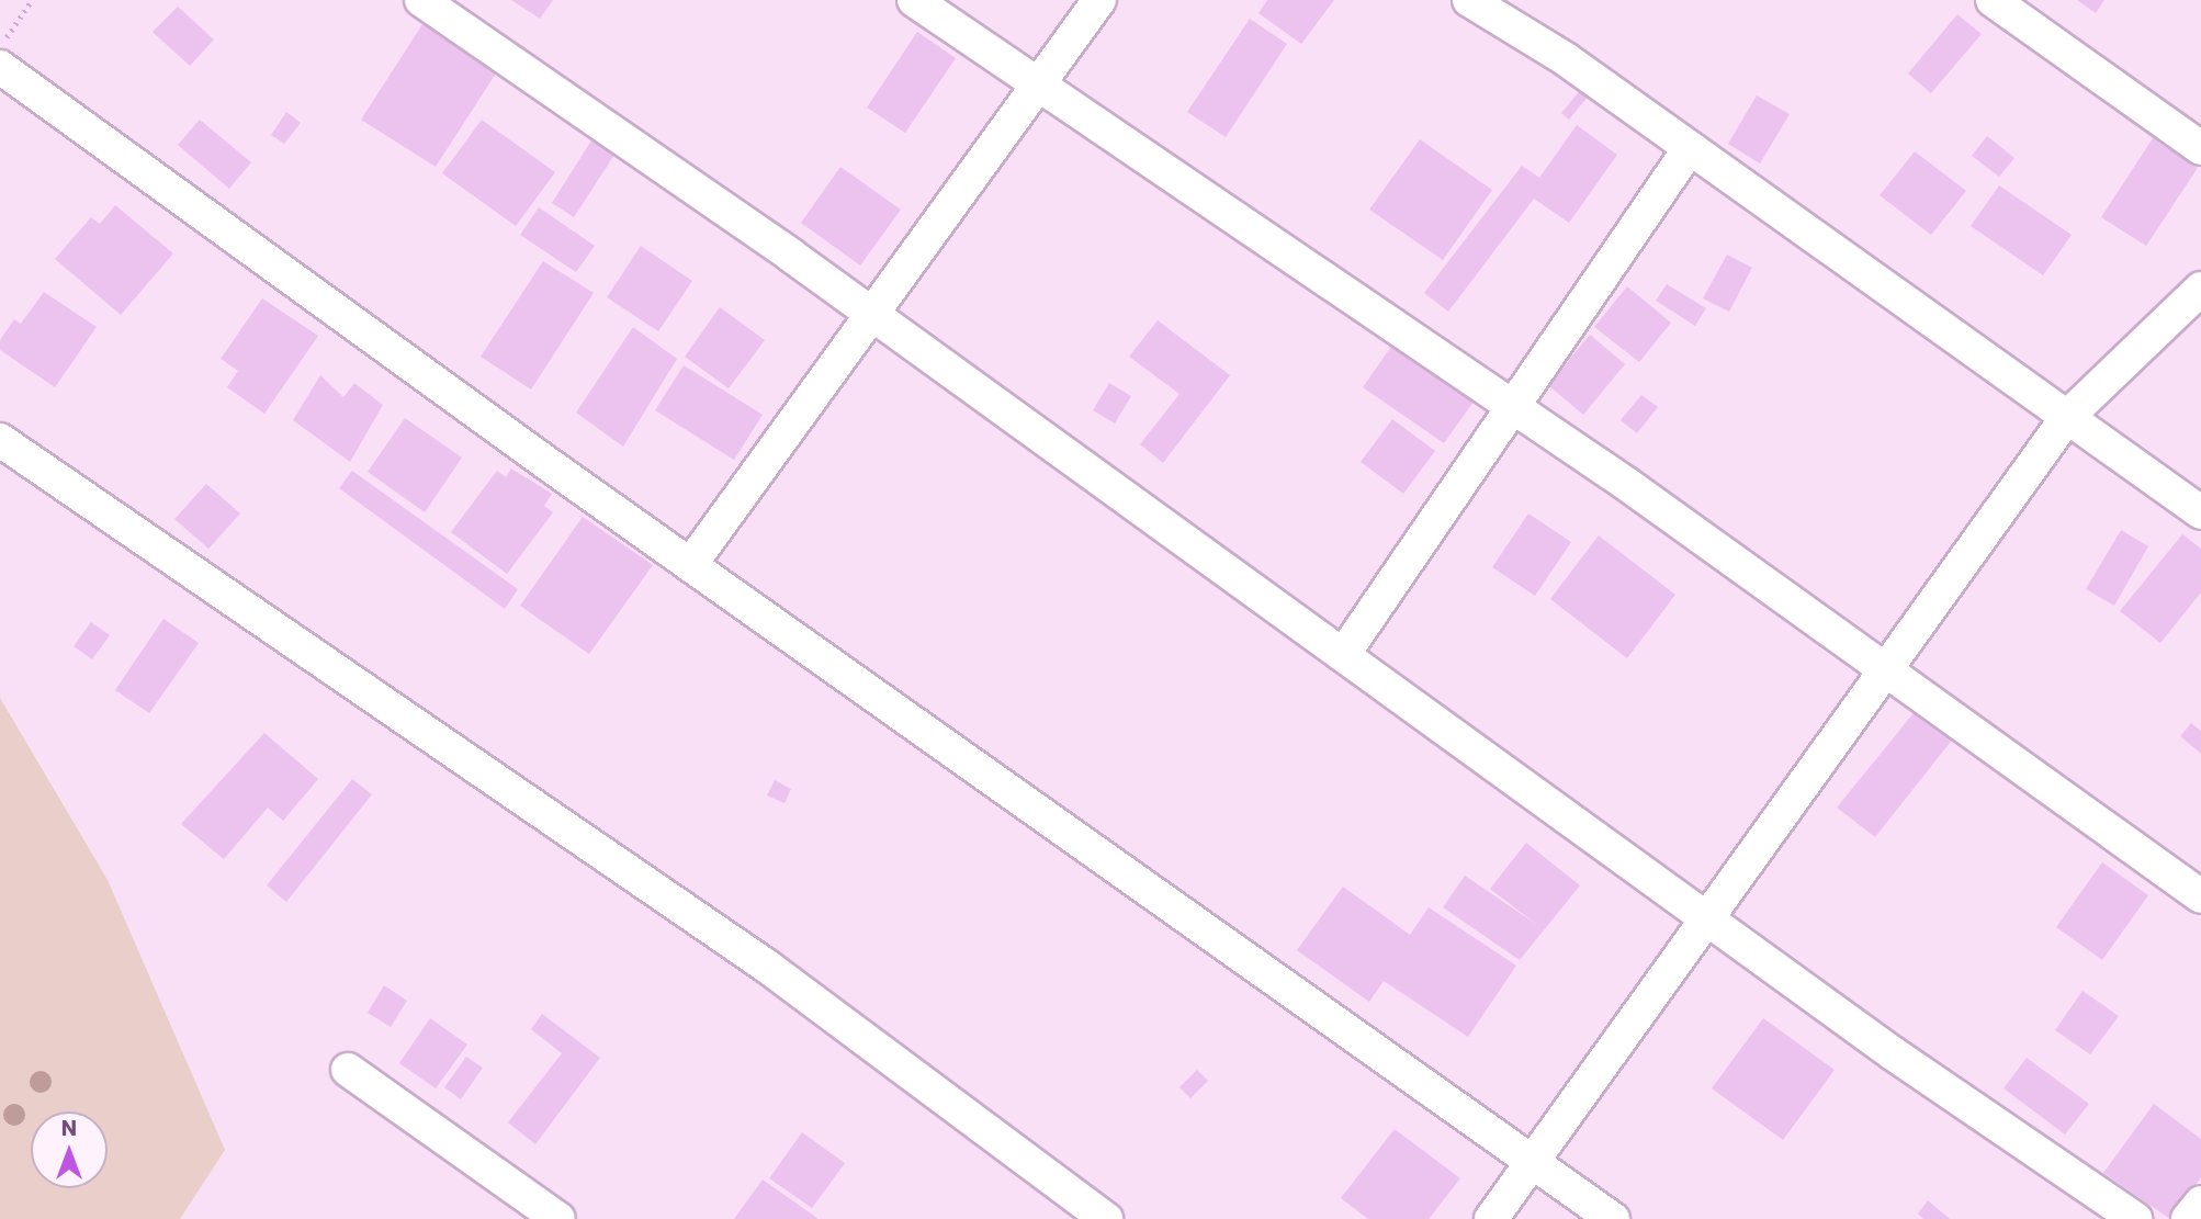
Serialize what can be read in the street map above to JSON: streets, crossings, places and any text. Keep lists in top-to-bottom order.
{
  "north": "top"
}
